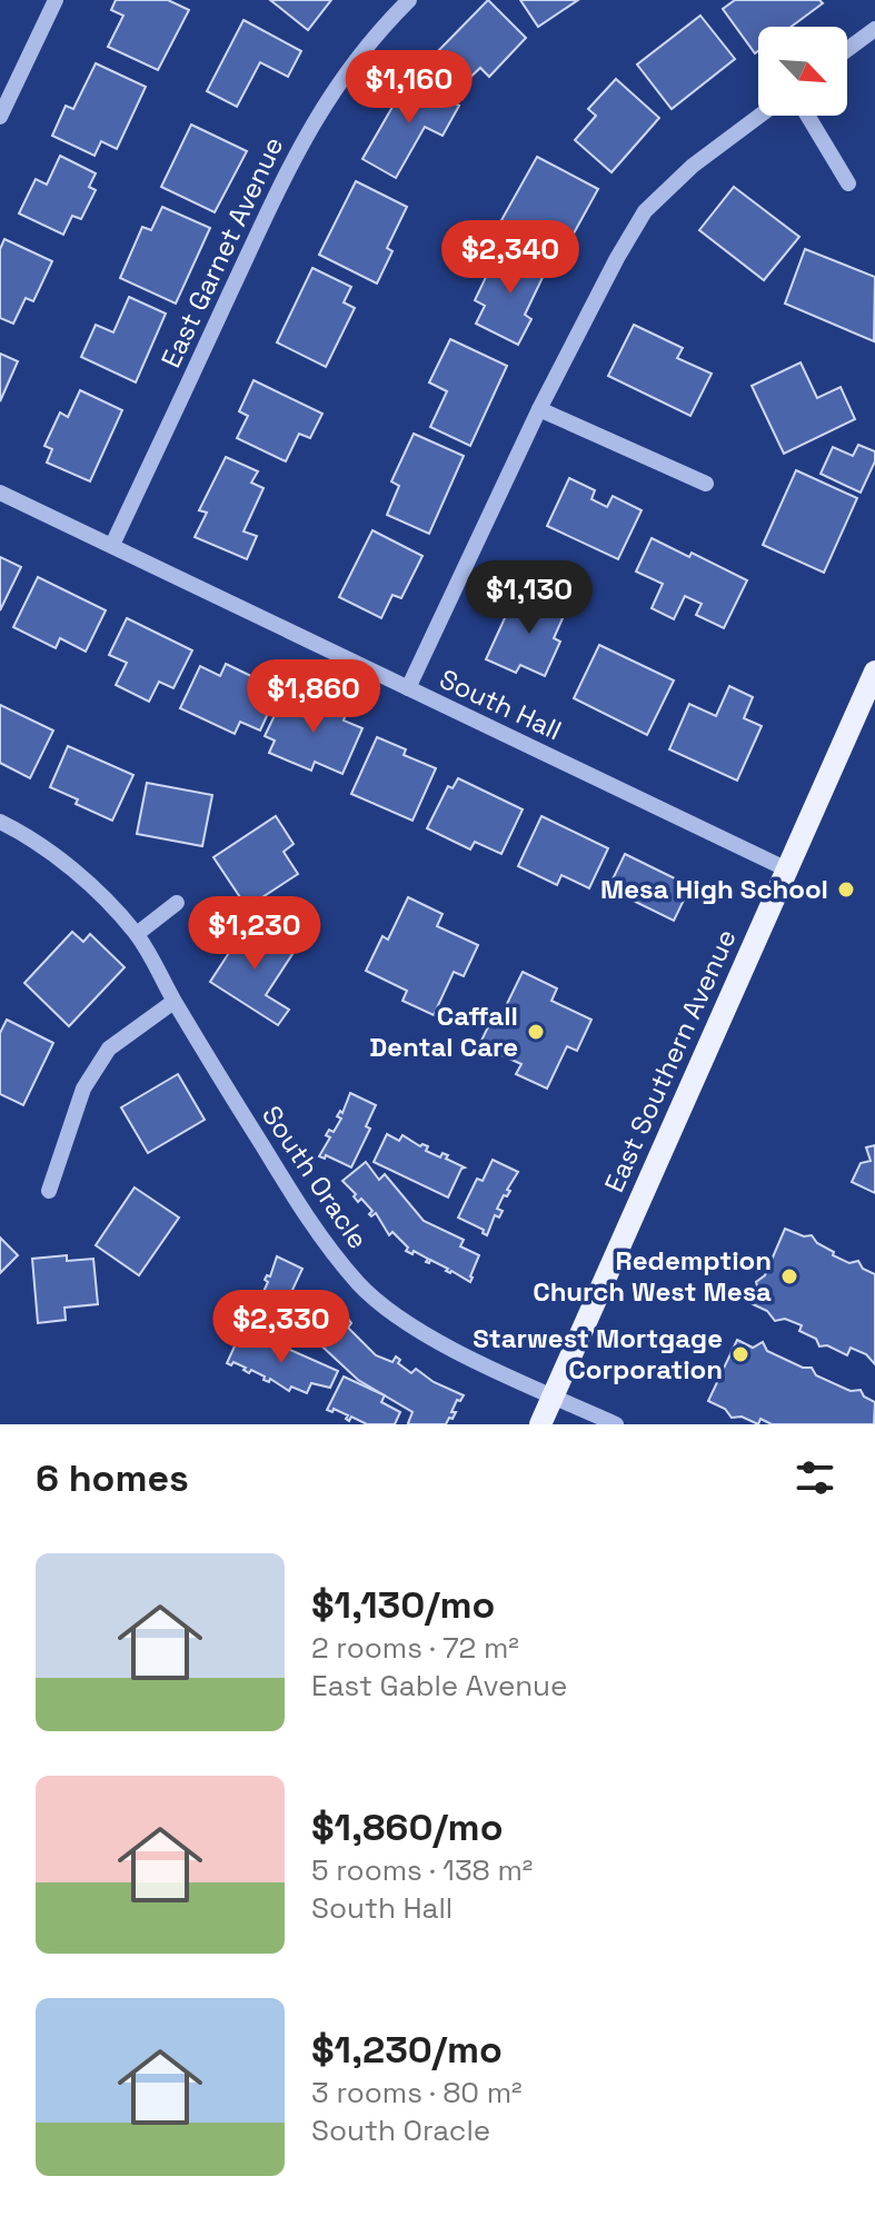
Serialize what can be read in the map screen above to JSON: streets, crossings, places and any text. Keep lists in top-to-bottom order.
{
  "streets": {
    "main road": ["East Southern Avenue"],
    "street": ["East Garnet Avenue", "South Hall", "South Oracle"]
  },
  "crossings": [
    ["East Garnet Avenue", "South Hall"],
    ["South Hall", "East Southern Avenue"],
    ["East Southern Avenue", "South Oracle"]
  ],
  "places": [
    "Mesa High School",
    "Caffall Dental Care",
    "Redemption Church West Mesa",
    "Starwest Mortgage Corporation"
  ],
  "north": "bottom right",
  "page": {
    "price": [
      "$1,160",
      "$2,340",
      "$1,130",
      "$1,860",
      "$1,230",
      "$2,330"
    ],
    "heading": "6 homes",
    "list": [
      {
        "name": "$1,130/mo",
        "note": "2 rooms · 72 m² · East Gable Avenue"
      },
      {
        "name": "$1,860/mo",
        "note": "5 rooms · 138 m² · South Hall"
      },
      {
        "name": "$1,230/mo",
        "note": "3 rooms · 80 m² · South Oracle"
      }
    ]
  }
}
